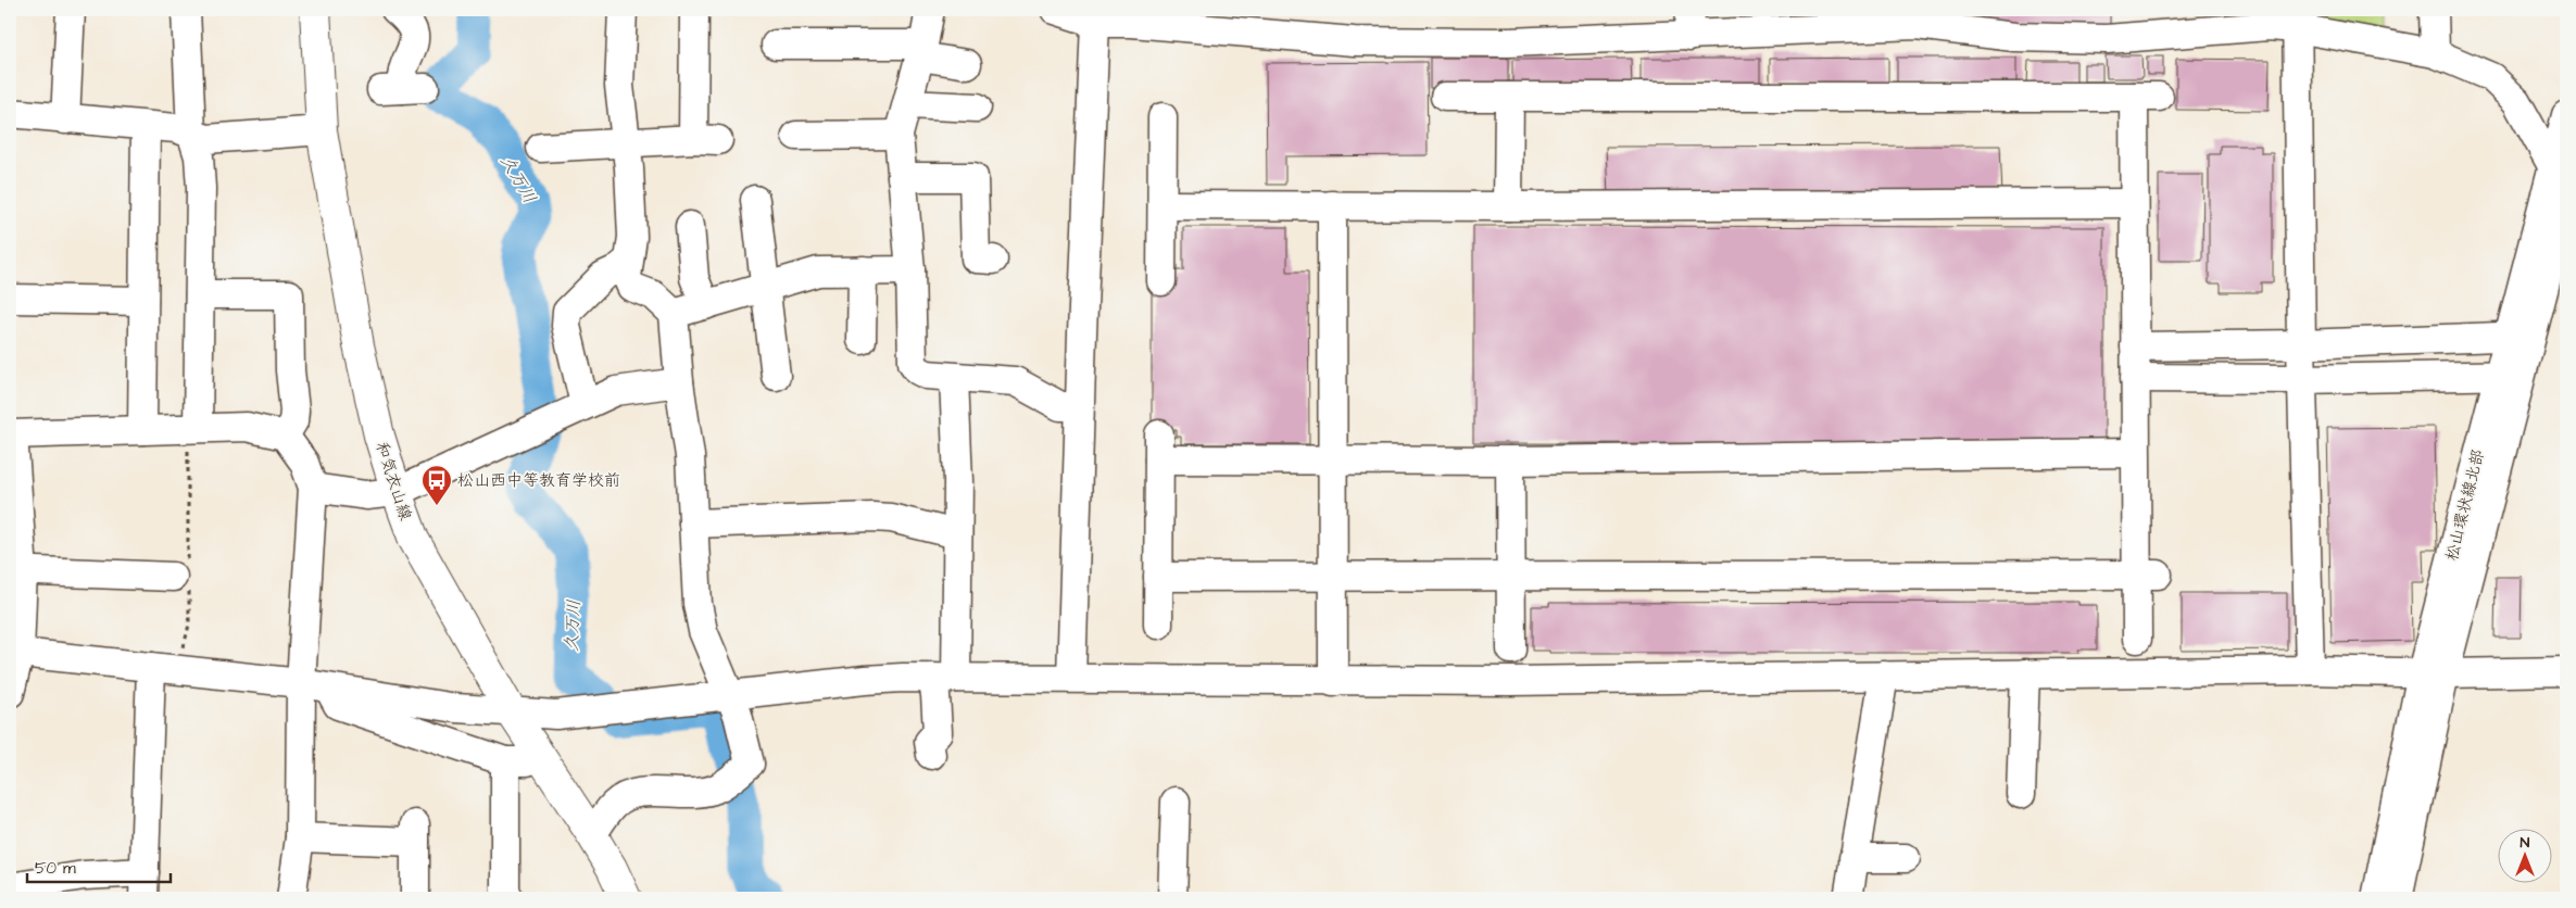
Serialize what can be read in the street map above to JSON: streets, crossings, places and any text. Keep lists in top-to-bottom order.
{
  "streets": {
    "main road": ["和気衣山線"],
    "street": ["松山環状線北部"]
  },
  "water": ["久万川"],
  "places": {
    "bus stop": ["松山西中等教育学校前"]
  },
  "scale_bar": "50 m",
  "north": "top"
}
